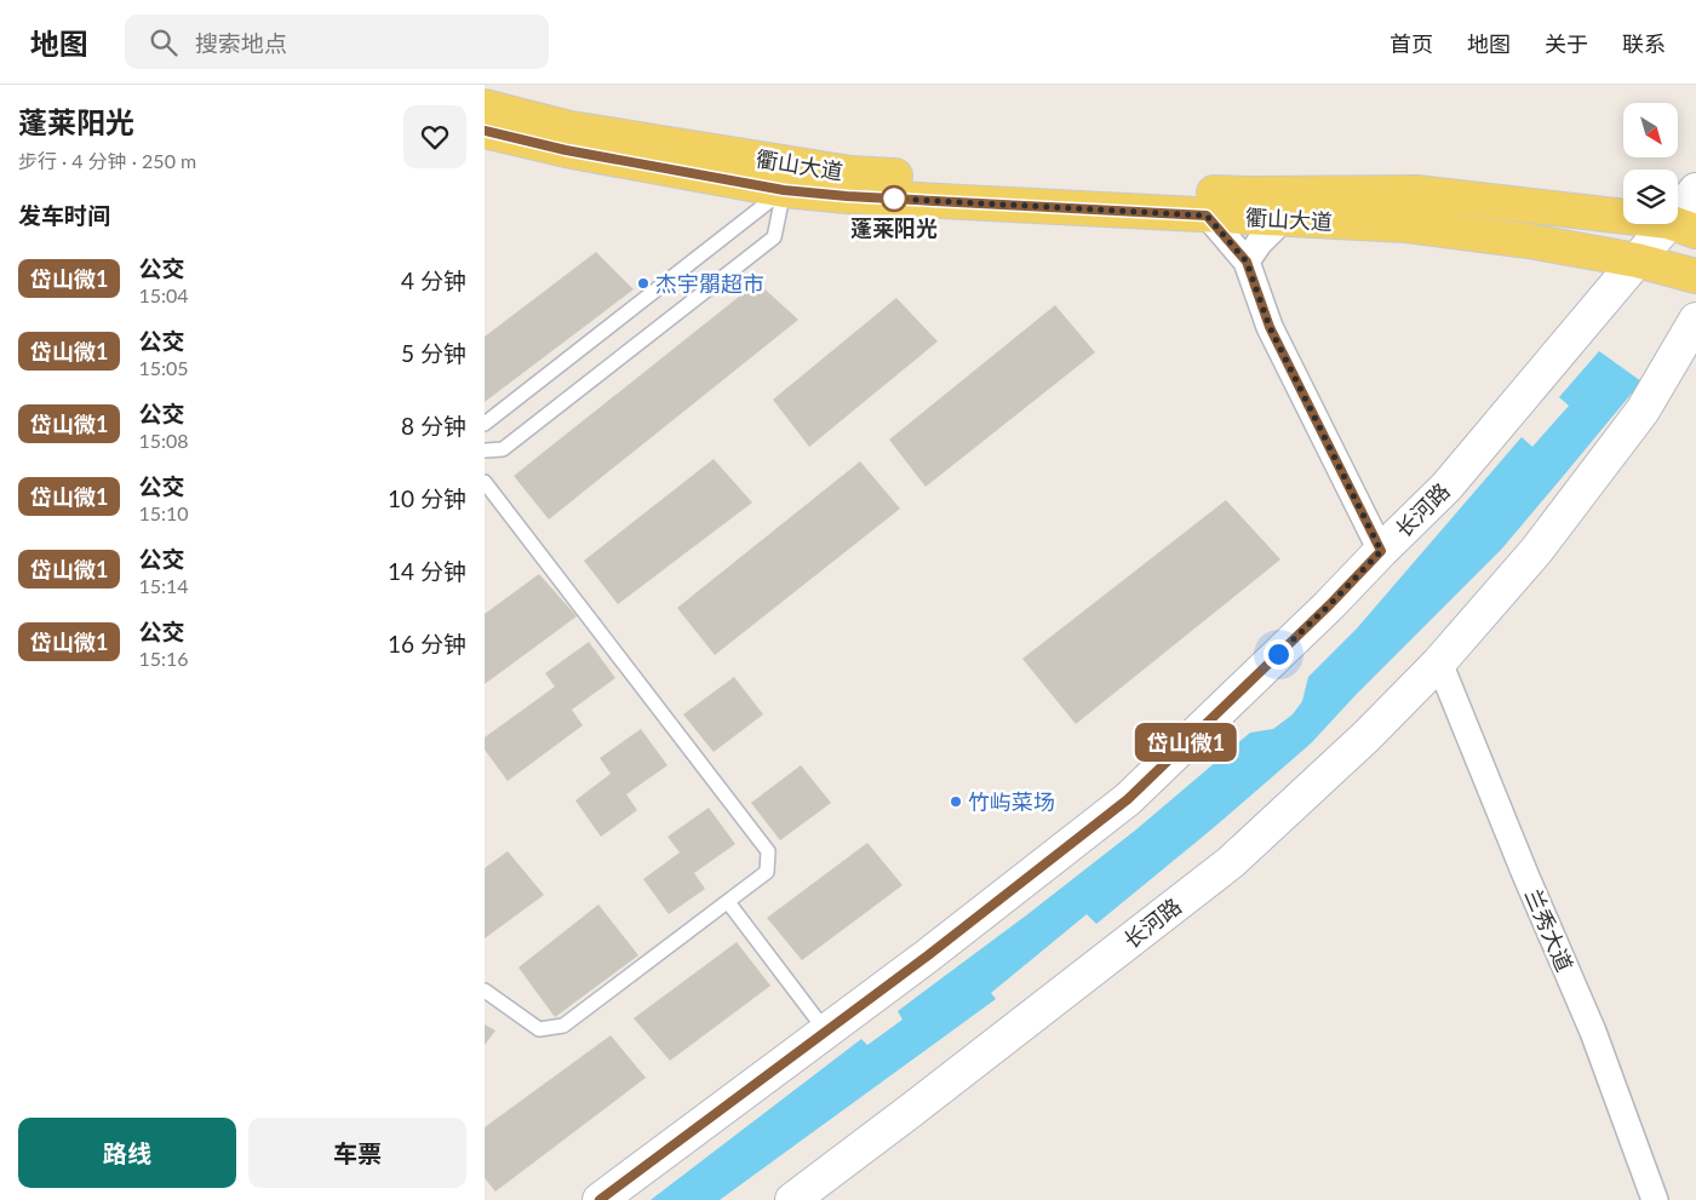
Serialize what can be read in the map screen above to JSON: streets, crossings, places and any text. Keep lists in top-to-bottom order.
{
  "streets": {
    "main road": ["衢山大道", "长河路"],
    "street": ["兰秀大道"]
  },
  "crossings": [
    ["衢山大道", "长河路"],
    ["长河路", "兰秀大道"]
  ],
  "places": ["蓬莱阳光", "杰宇朤超市", "竹屿菜场"],
  "lines": ["bus line 岱山微1"],
  "north": "bottom right",
  "page": {
    "header": "地图",
    "search": "搜索地点",
    "nav": [
      "首页",
      "地图",
      "关于",
      "联系"
    ],
    "heading": [
      ["蓬莱阳光", "步行 · 4 分钟 · 250 m"],
      "发车时间"
    ],
    "on_map": "岱山微1",
    "list": [
      {
        "mark": "岱山微1",
        "name": "公交",
        "note": "15:04",
        "value": "4 分钟"
      },
      {
        "mark": "岱山微1",
        "name": "公交",
        "note": "15:05",
        "value": "5 分钟"
      },
      {
        "mark": "岱山微1",
        "name": "公交",
        "note": "15:08",
        "value": "8 分钟"
      },
      {
        "mark": "岱山微1",
        "name": "公交",
        "note": "15:10",
        "value": "10 分钟"
      },
      {
        "mark": "岱山微1",
        "name": "公交",
        "note": "15:14",
        "value": "14 分钟"
      },
      {
        "mark": "岱山微1",
        "name": "公交",
        "note": "15:16",
        "value": "16 分钟"
      }
    ],
    "buttons": ["路线", "车票"]
  }
}
